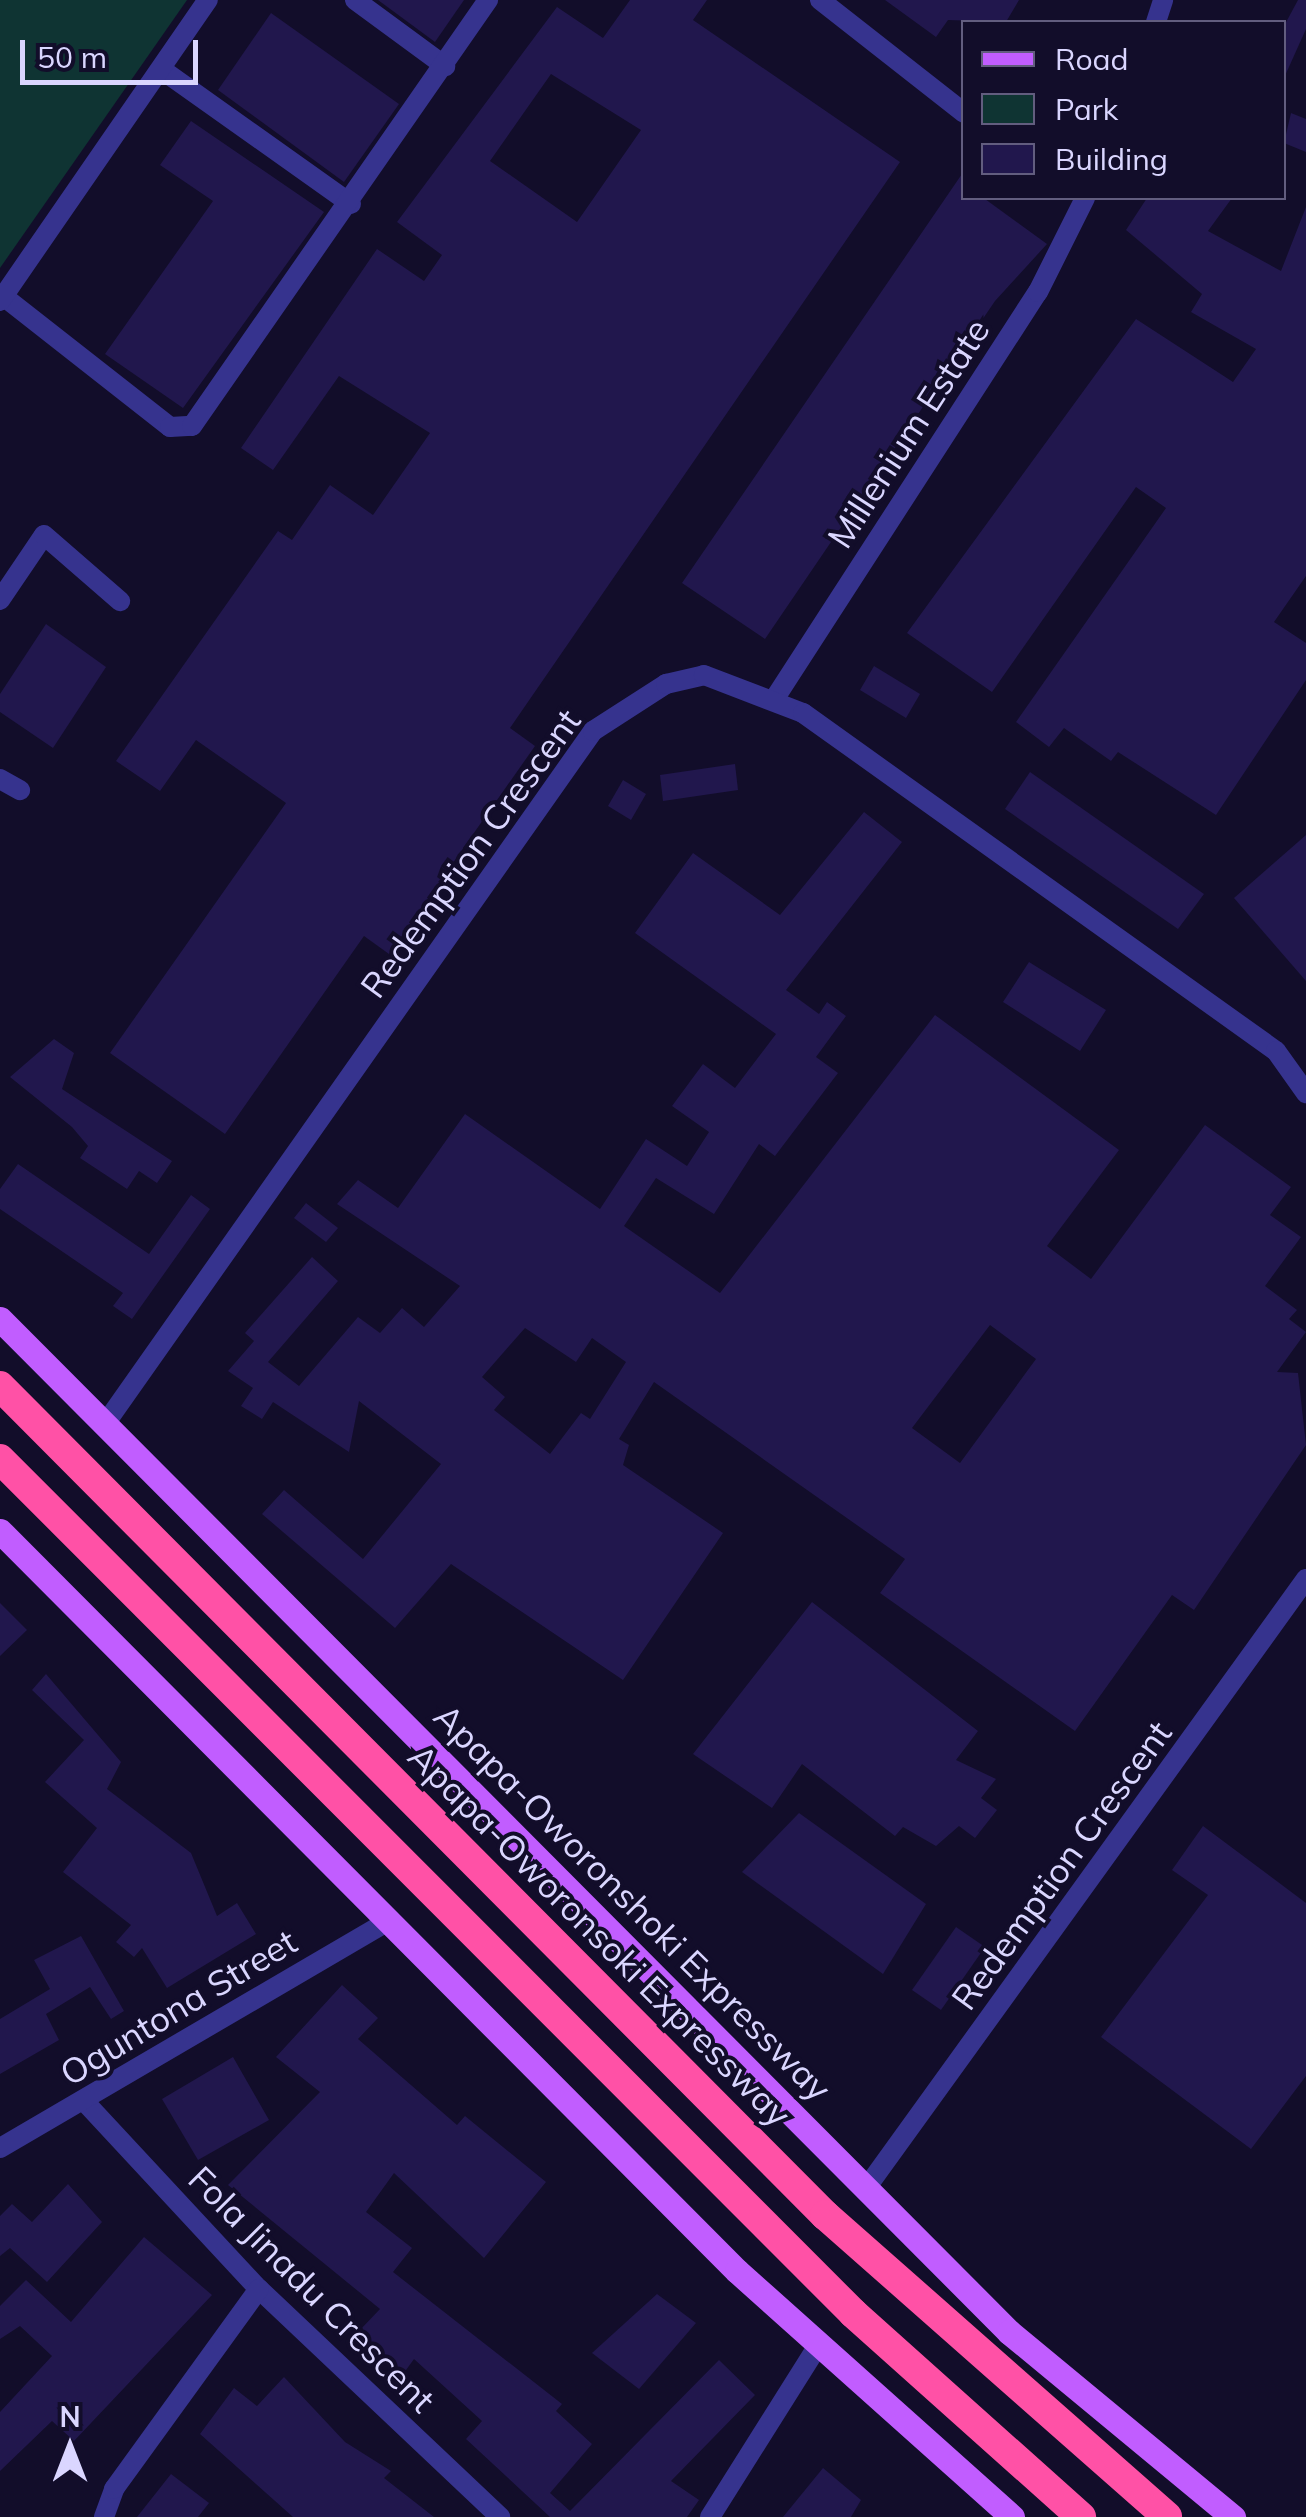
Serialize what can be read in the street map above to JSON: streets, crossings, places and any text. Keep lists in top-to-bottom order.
{
  "streets": {
    "highway": ["Apapa-Oworonsoki Expressway"],
    "main road": ["Apapa-Oworonshoki Expressway"],
    "street": [
      "Millenium Estate",
      "Redemption Crescent",
      "Oguntona Street",
      "Fola Jinadu Crescent"
    ]
  },
  "crossings": [
    ["Millenium Estate", "Redemption Crescent"],
    ["Redemption Crescent", "Apapa-Oworonshoki Expressway"],
    ["Oguntona Street", "Fola Jinadu Crescent"]
  ],
  "legend": ["Road", "Park", "Building"],
  "scale_bar": "50 m",
  "north": "top"
}
